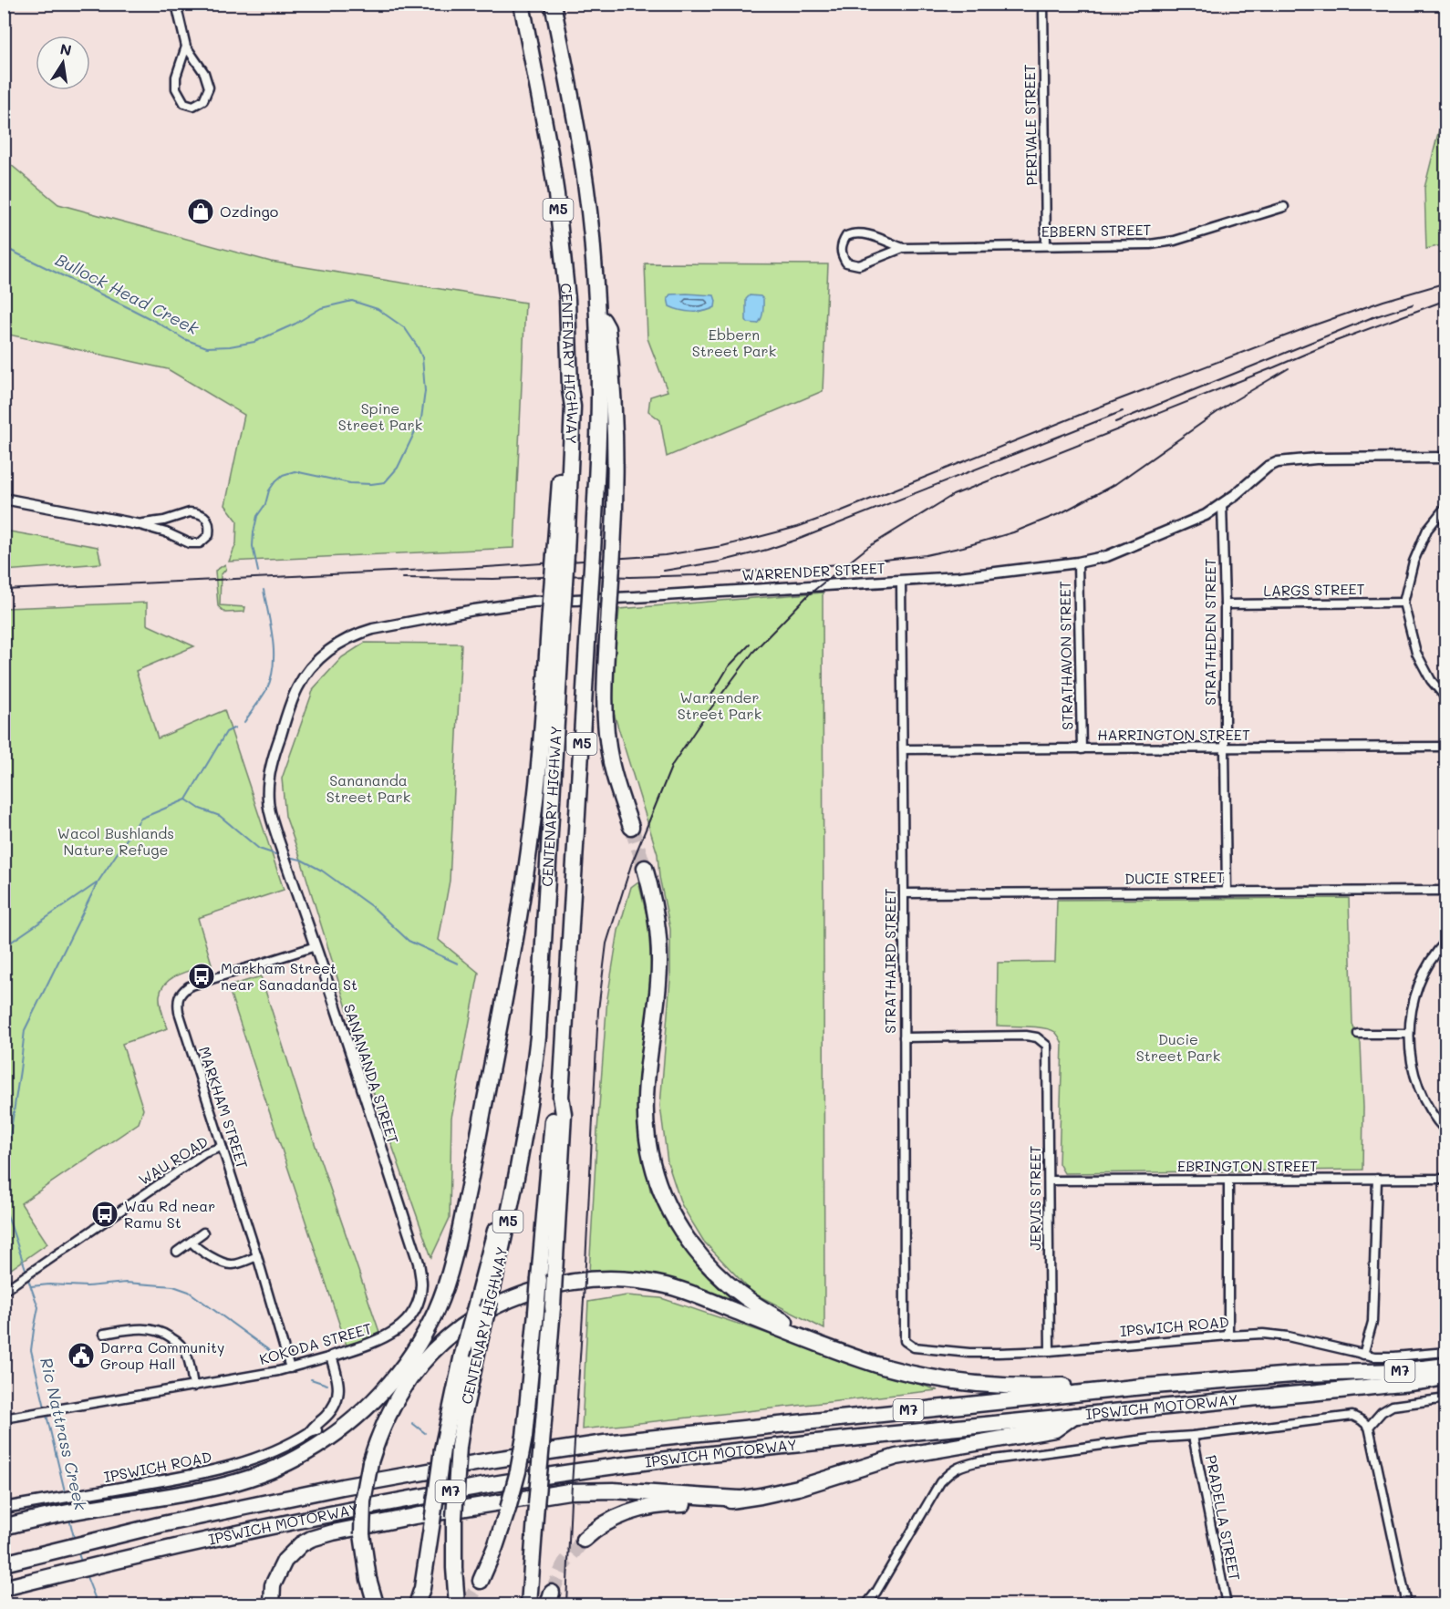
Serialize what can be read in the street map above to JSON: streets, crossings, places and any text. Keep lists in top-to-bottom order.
{
  "streets": {
    "highway": [
      "M5",
      "CENTENARY HIGHWAY",
      "M7",
      "IPSWICH MOTORWAY"
    ],
    "street": [
      "PERIVALE STREET",
      "EBBERN STREET",
      "WARRENDER STREET",
      "LARGS STREET",
      "STRATHEDEN STREET",
      "STRATHAVON STREET",
      "HARRINGTON STREET",
      "DUCIE STREET",
      "STRATHAIRD STREET",
      "SANANANDA STREET",
      "MARKHAM STREET",
      "WAU ROAD",
      "EBRINGTON STREET",
      "JERVIS STREET",
      "IPSWICH ROAD",
      "KOKODA STREET",
      "PRADELLA STREET"
    ]
  },
  "crossings": [
    ["PERIVALE STREET", "EBBERN STREET"],
    ["WARRENDER STREET", "STRATHEDEN STREET"],
    ["WARRENDER STREET", "STRATHAVON STREET"],
    ["WARRENDER STREET", "STRATHAIRD STREET"],
    ["WARRENDER STREET", "SANANANDA STREET"],
    ["LARGS STREET", "STRATHEDEN STREET"],
    ["STRATHEDEN STREET", "HARRINGTON STREET"],
    ["STRATHEDEN STREET", "DUCIE STREET"],
    ["STRATHAVON STREET", "HARRINGTON STREET"],
    ["HARRINGTON STREET", "STRATHAIRD STREET"],
    ["DUCIE STREET", "STRATHAIRD STREET"],
    ["STRATHAIRD STREET", "JERVIS STREET"],
    ["STRATHAIRD STREET", "IPSWICH ROAD"],
    ["SANANANDA STREET", "MARKHAM STREET"],
    ["SANANANDA STREET", "KOKODA STREET"],
    ["MARKHAM STREET", "WAU ROAD"],
    ["MARKHAM STREET", "KOKODA STREET"],
    ["EBRINGTON STREET", "JERVIS STREET"],
    ["JERVIS STREET", "IPSWICH ROAD"],
    ["IPSWICH ROAD", "KOKODA STREET"]
  ],
  "water": ["Bullock Head Creek", "Ric Nattrass Creek"],
  "parks": [
    "Ebbern Street Park",
    "Spine Street Park",
    "Warrender Street Park",
    "Sanananda Street Park",
    "Wacol Bushlands Nature Refuge",
    "Ducie Street Park"
  ],
  "places": {
    "shop": ["Ozdingo"],
    "bus stop": ["Markham Street near Sanadanda St", "Wau Rd near Ramu St"],
    "public building": ["Darra Community Group Hall"]
  },
  "north": "top"
}
